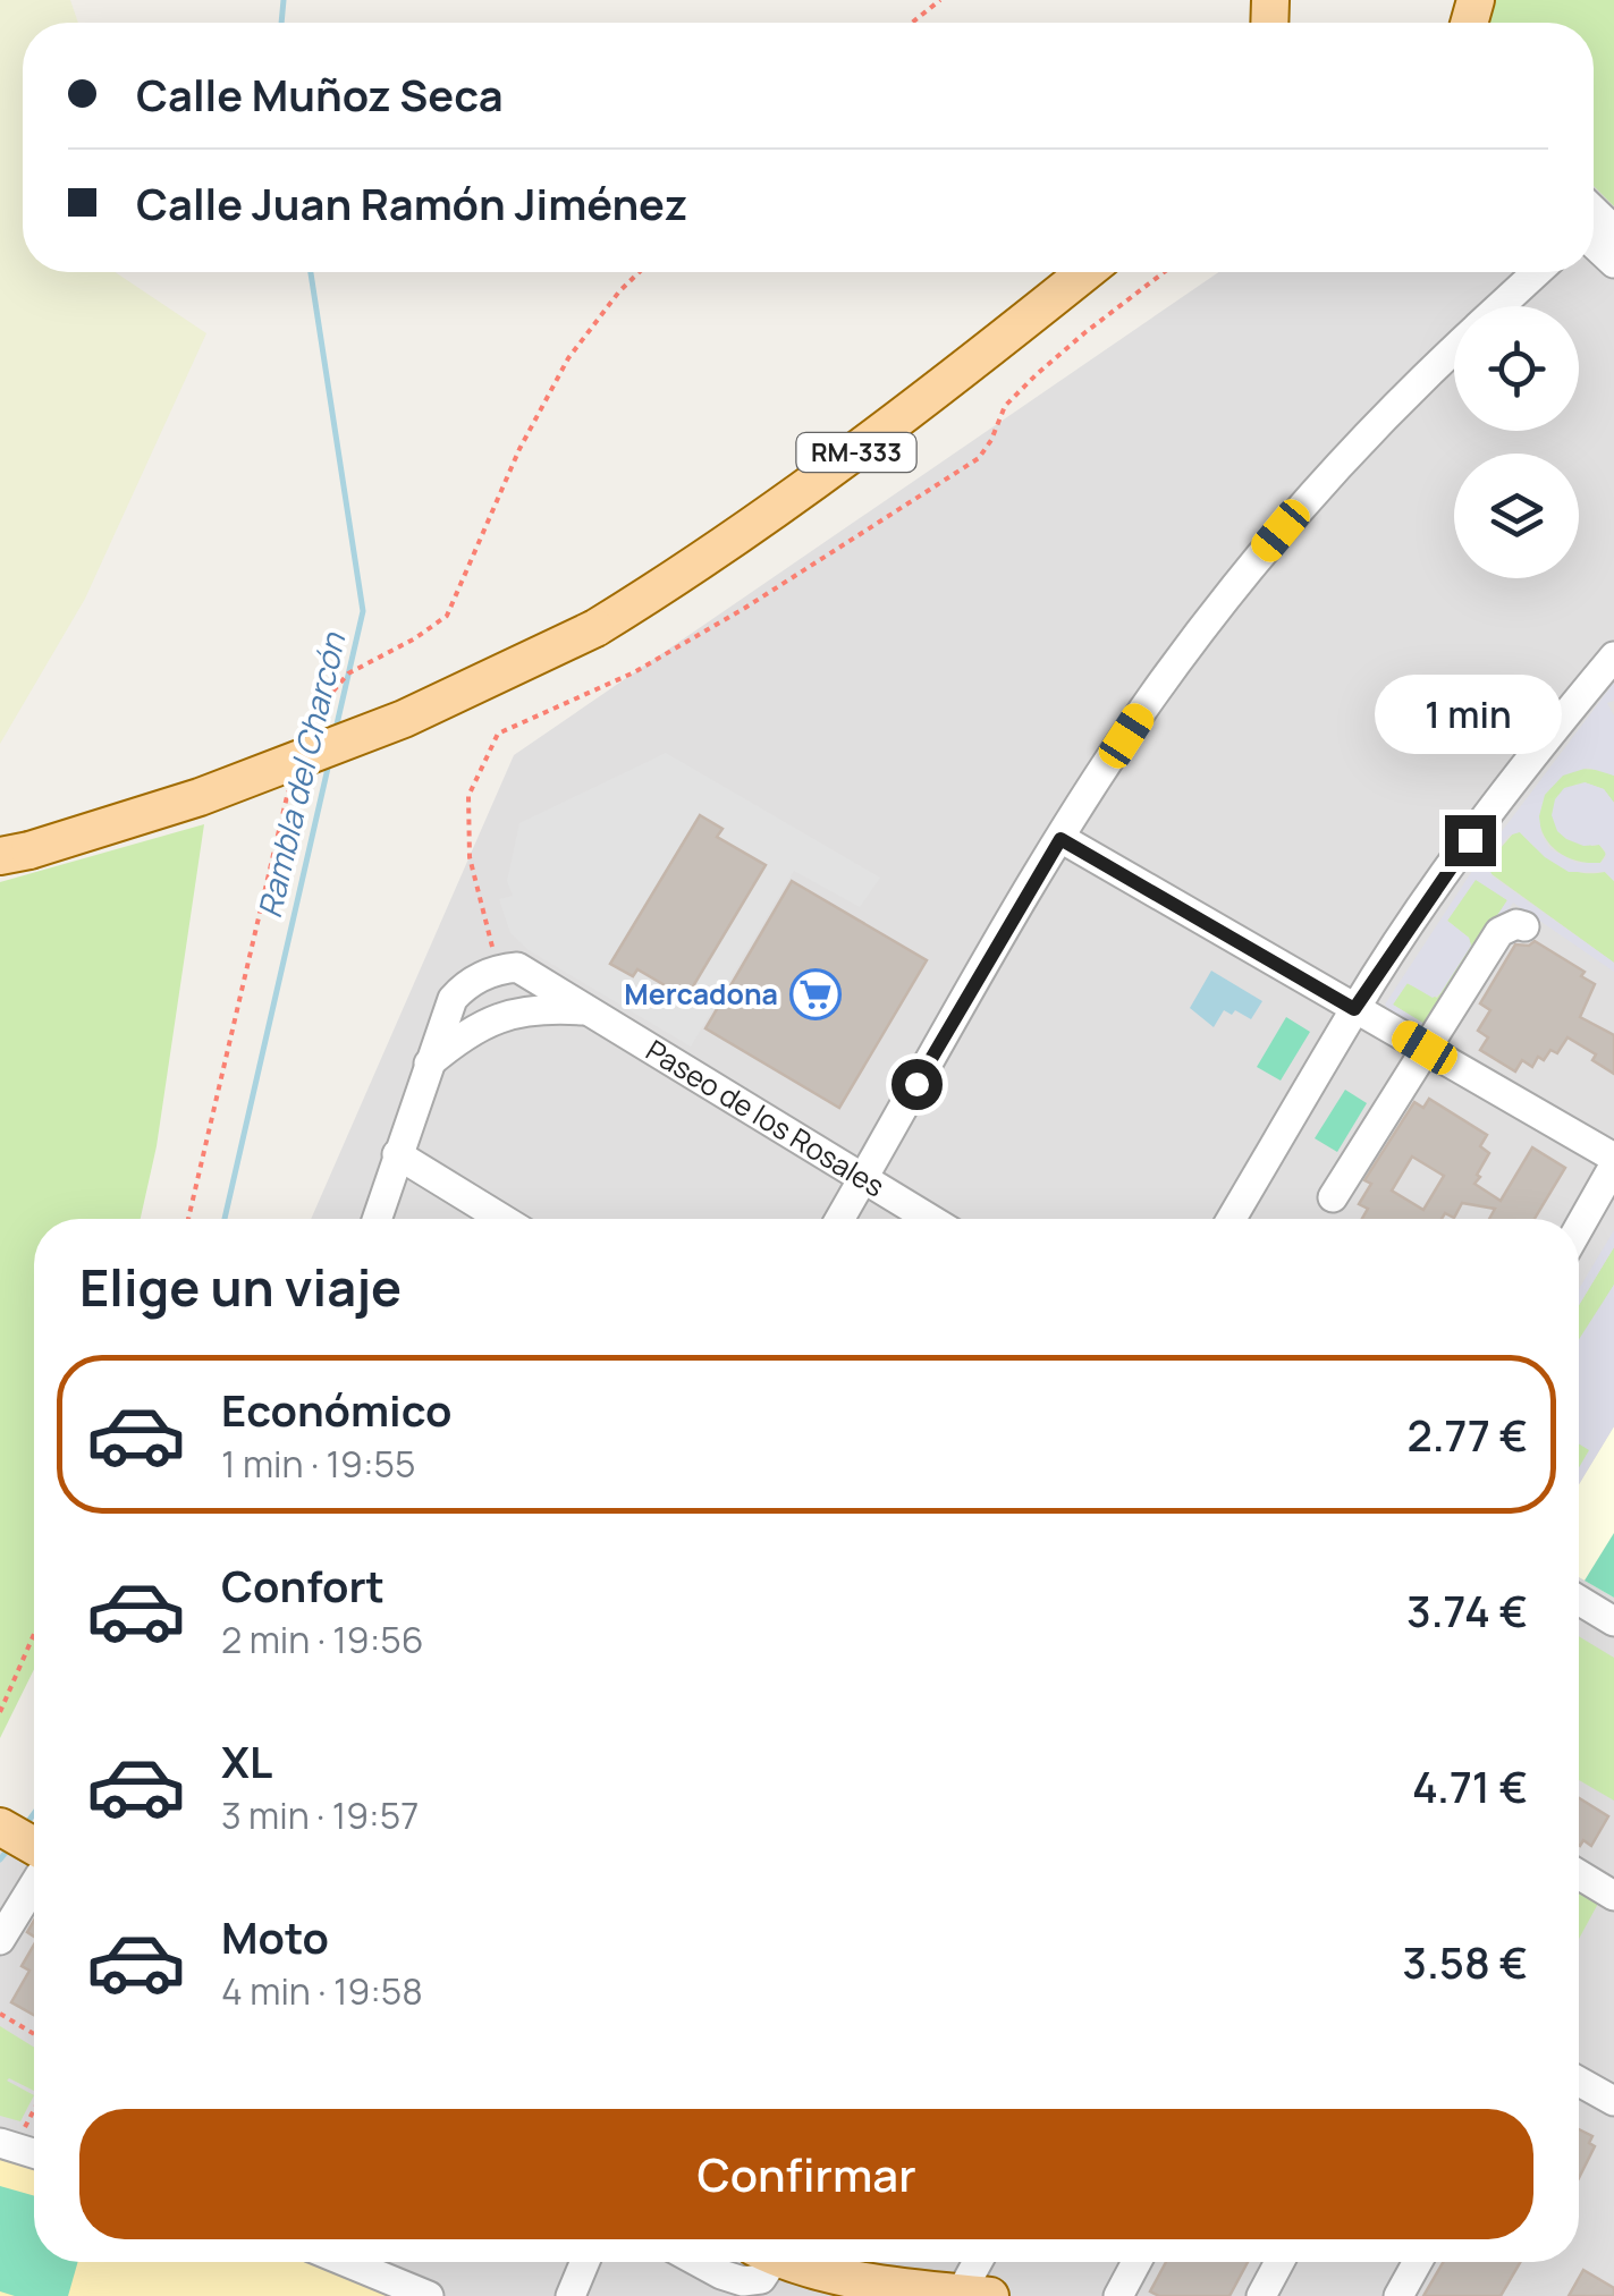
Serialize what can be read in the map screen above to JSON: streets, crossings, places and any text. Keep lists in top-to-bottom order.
{
  "streets": {
    "main road": ["RM-333"],
    "street": ["Paseo de los Rosales"]
  },
  "water": ["Rambla del Charcón"],
  "places": {
    "supermarket": ["Mercadona"]
  },
  "page": {
    "banner": ["Calle Muñoz Seca", "Calle Juan Ramón Jiménez"],
    "bubble": "1 min",
    "heading": "Elige un viaje",
    "list": [
      {
        "name": "Económico",
        "note": "1 min · 19:55",
        "value": "2.77 €"
      },
      {
        "name": "Confort",
        "note": "2 min · 19:56",
        "value": "3.74 €"
      },
      {
        "name": "XL",
        "note": "3 min · 19:57",
        "value": "4.71 €"
      },
      {
        "name": "Moto",
        "note": "4 min · 19:58",
        "value": "3.58 €"
      }
    ],
    "buttons": "Confirmar"
  }
}
